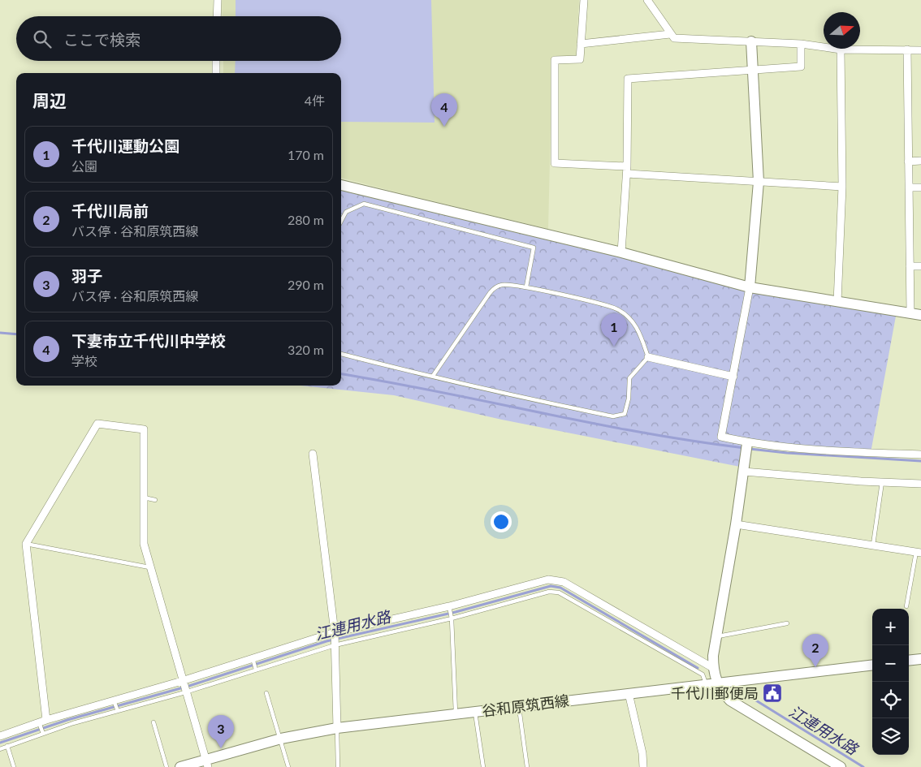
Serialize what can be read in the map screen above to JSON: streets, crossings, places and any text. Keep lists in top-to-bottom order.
{
  "streets": {
    "street": ["谷和原筑西線"]
  },
  "water": ["江連用水路"],
  "places": {
    "public building": ["千代川郵便局"]
  },
  "north": "right",
  "page": {
    "search": "ここで検索",
    "heading": ["周辺", "4件"],
    "pins": [
      "4",
      "1",
      "2",
      "3"
    ],
    "list": [
      {
        "mark": "1",
        "name": "千代川運動公園",
        "note": "公園",
        "value": "170 m"
      },
      {
        "mark": "2",
        "name": "千代川局前",
        "note": "バス停 · 谷和原筑西線",
        "value": "280 m"
      },
      {
        "mark": "3",
        "name": "羽子",
        "note": "バス停 · 谷和原筑西線",
        "value": "290 m"
      },
      {
        "mark": "4",
        "name": "下妻市立千代川中学校",
        "note": "学校",
        "value": "320 m"
      }
    ],
    "map_buttons": ["+", "−"]
  }
}
